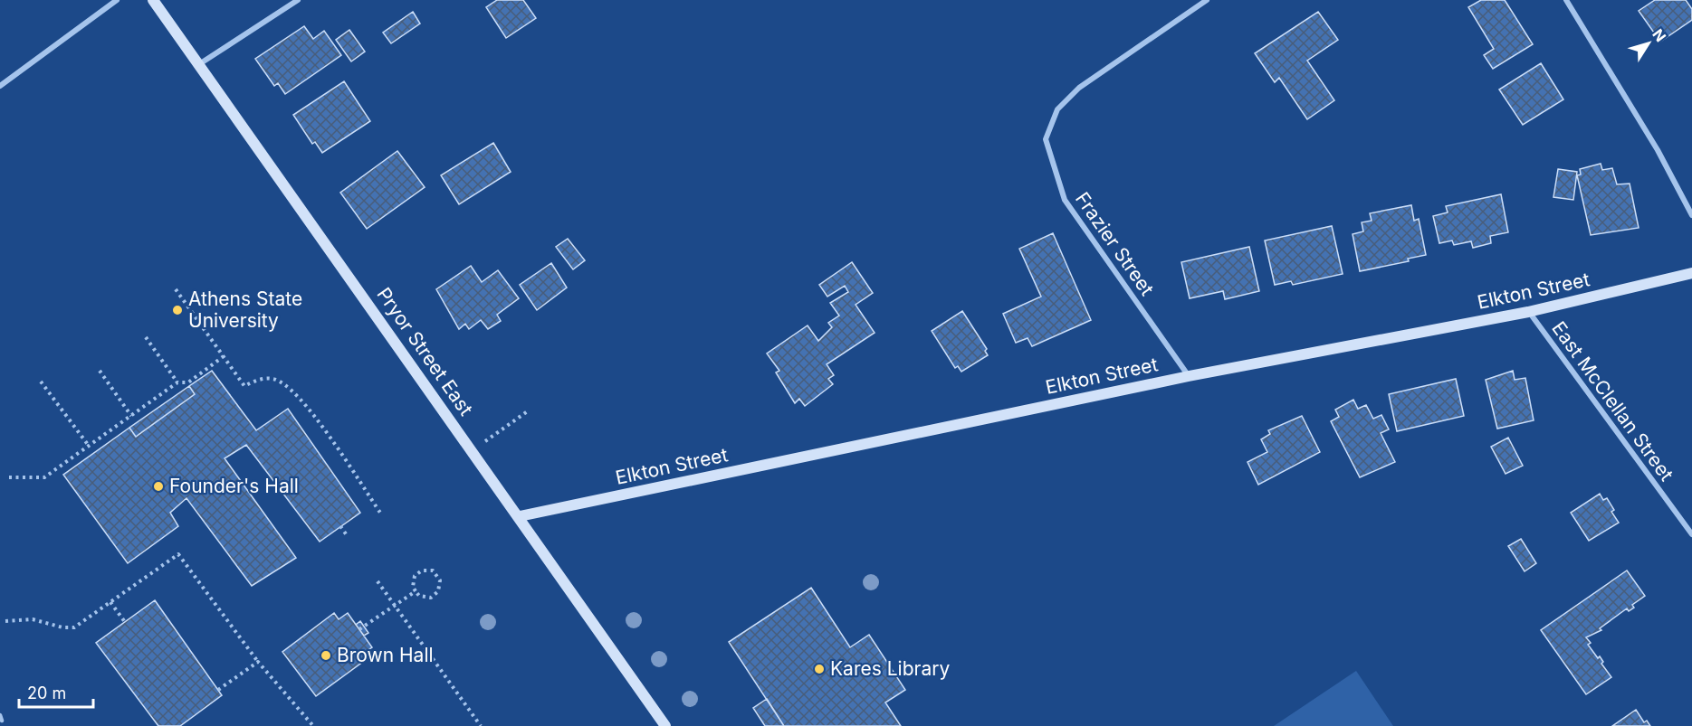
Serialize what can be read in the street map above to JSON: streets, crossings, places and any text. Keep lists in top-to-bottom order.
{
  "streets": {
    "street": [
      "Frazier Street",
      "Elkton Street",
      "Pryor Street East",
      "East McClellan Street"
    ]
  },
  "crossings": [
    ["Frazier Street", "Elkton Street"],
    ["Elkton Street", "Pryor Street East"],
    ["Elkton Street", "East McClellan Street"]
  ],
  "places": [
    "Athens State University",
    "Founder's Hall",
    "Brown Hall",
    "Kares Library"
  ],
  "scale_bar": "20 m",
  "north": "top right"
}
